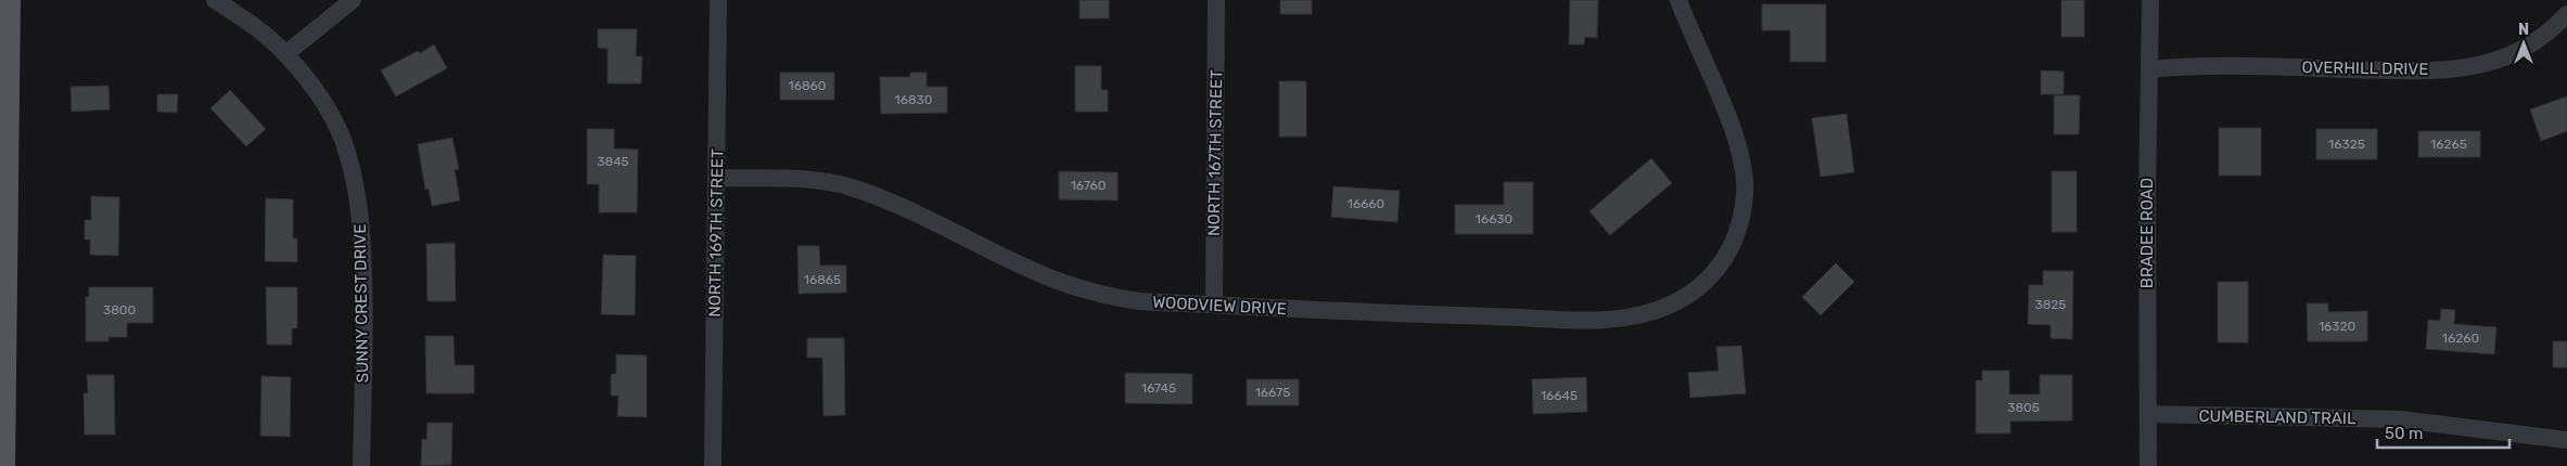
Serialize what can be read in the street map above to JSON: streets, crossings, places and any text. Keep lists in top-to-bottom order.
{
  "streets": {
    "street": [
      "OVERHILL DRIVE",
      "NORTH 167TH STREET",
      "NORTH 169TH STREET",
      "BRADEE ROAD",
      "SUNNY CREST DRIVE",
      "WOODVIEW DRIVE",
      "CUMBERLAND TRAIL"
    ]
  },
  "crossings": [
    ["OVERHILL DRIVE", "BRADEE ROAD"],
    ["NORTH 167TH STREET", "WOODVIEW DRIVE"],
    ["NORTH 169TH STREET", "WOODVIEW DRIVE"],
    ["BRADEE ROAD", "CUMBERLAND TRAIL"]
  ],
  "house_numbers": [
    "16860",
    "16830",
    "16325",
    "16265",
    "3845",
    "16760",
    "16660",
    "16630",
    "16865",
    "3825",
    "3800",
    "16320",
    "16260",
    "16745",
    "16675",
    "16645",
    "3805"
  ],
  "scale_bar": "50 m",
  "north": "top"
}
